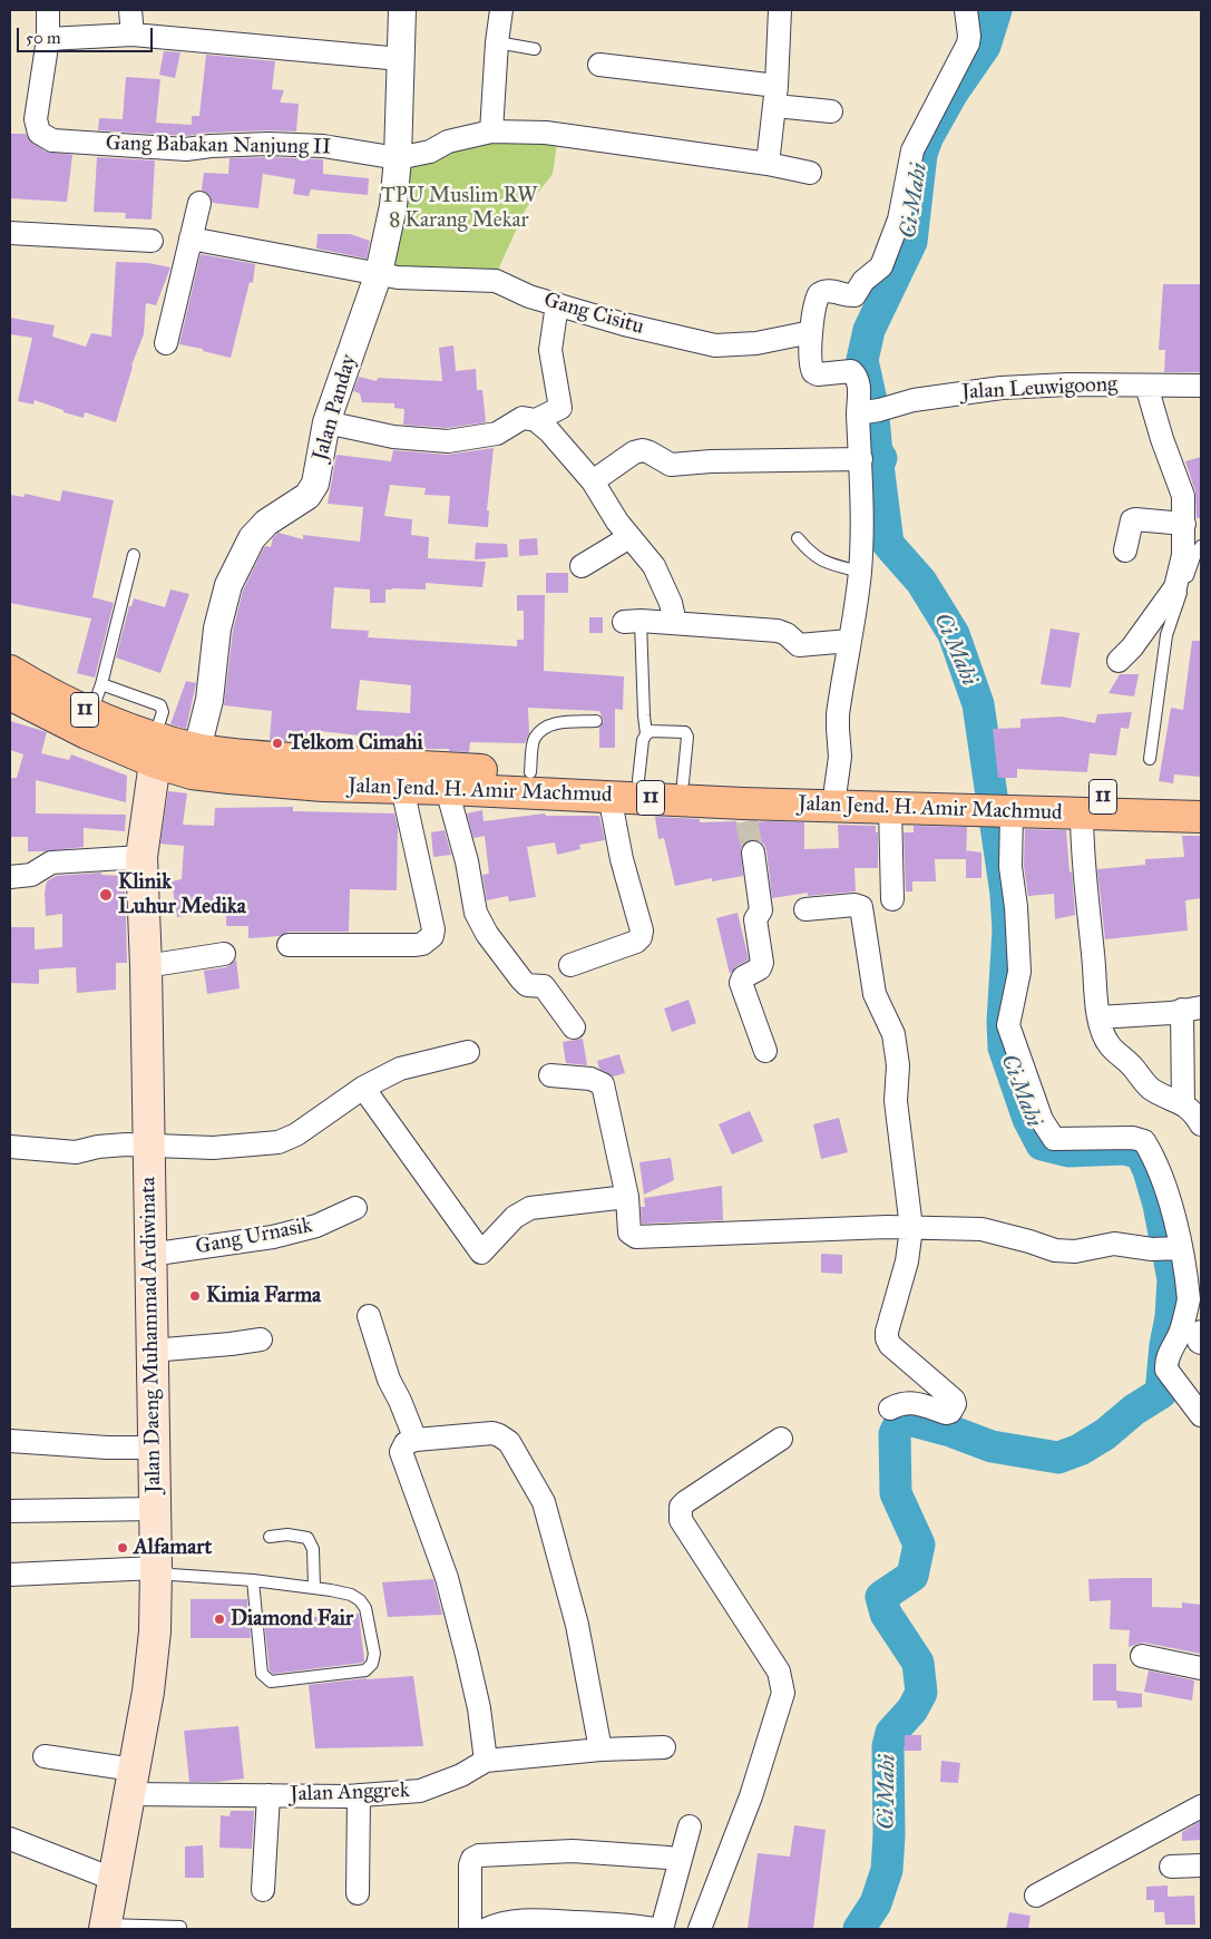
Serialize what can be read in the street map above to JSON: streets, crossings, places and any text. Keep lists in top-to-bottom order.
{
  "streets": {
    "highway": ["11", "Jalan Jend. H. Amir Machmud"],
    "main road": ["Jalan Daeng Muhammad Ardiwinata"],
    "street": [
      "Gang Babakan Nanjung II",
      "Gang Cisitu",
      "Jalan Leuwigoong",
      "Jalan Panday",
      "Gang Urnasik",
      "Jalan Anggrek"
    ]
  },
  "crossings": [
    ["Gang Babakan Nanjung II", "Jalan Panday"],
    ["Gang Cisitu", "Jalan Panday"],
    ["Jalan Panday", "Jalan Jend. H. Amir Machmud"],
    ["Jalan Jend. H. Amir Machmud", "Jalan Daeng Muhammad Ardiwinata"],
    ["Gang Urnasik", "Jalan Daeng Muhammad Ardiwinata"],
    ["Jalan Daeng Muhammad Ardiwinata", "Jalan Anggrek"]
  ],
  "water": ["Ci Mahi"],
  "parks": ["TPU Muslim RW 8 Karang Mekar"],
  "places": [
    "Telkom Cimahi",
    "Klinik Luhur Medika",
    "Kimia Farma",
    "Alfamart",
    "Diamond Fair"
  ],
  "scale_bar": "50 m"
}
